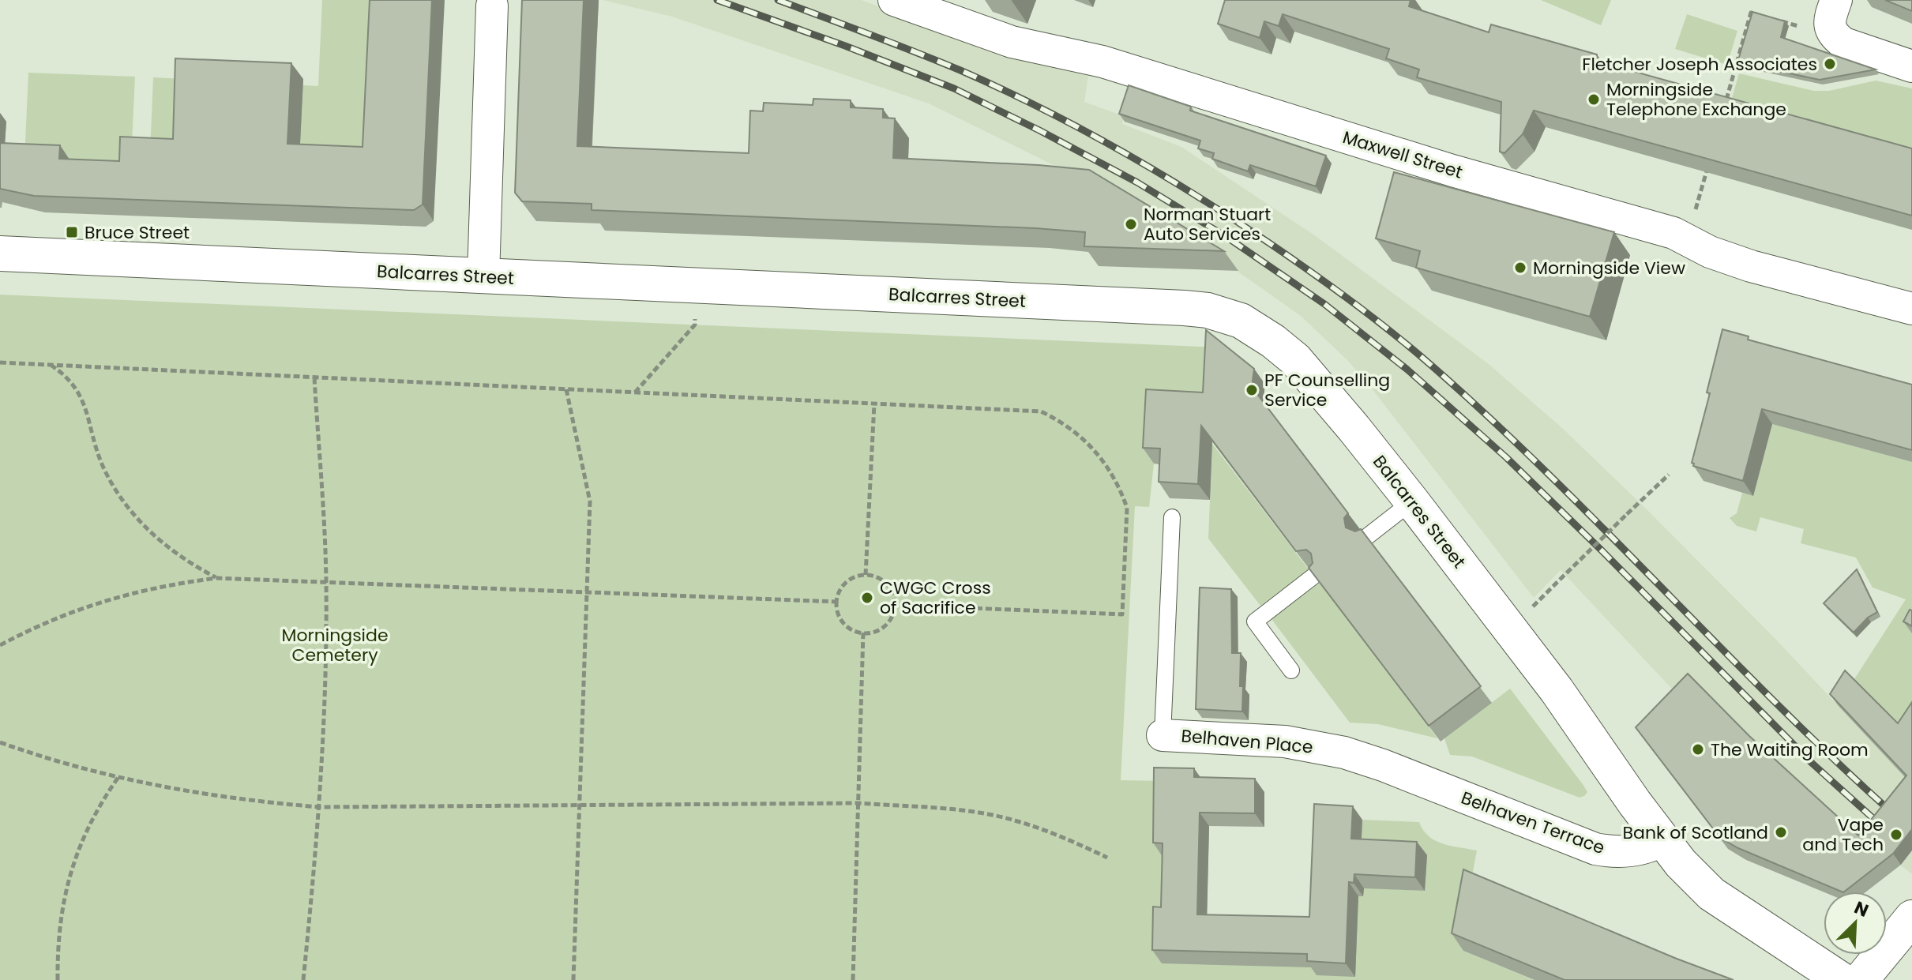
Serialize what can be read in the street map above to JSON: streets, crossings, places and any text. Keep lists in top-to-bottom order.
{
  "streets": {
    "street": [
      "Maxwell Street",
      "Balcarres Street",
      "Belhaven Place",
      "Belhaven Terrace"
    ]
  },
  "crossings": [
    ["Balcarres Street", "Belhaven Terrace"],
    ["Belhaven Place", "Belhaven Terrace"]
  ],
  "parks": ["Morningside Cemetery"],
  "places": {
    "other": [
      "Fletcher Joseph Associates",
      "Morningside Telephone Exchange",
      "Norman Stuart Auto Services",
      "Morningside View",
      "PF Counselling Service",
      "CWGC Cross of Sacrifice",
      "The Waiting Room",
      "Bank of Scotland",
      "Vape and Tech"
    ],
    "transit": ["Bruce Street"]
  },
  "north": "top right"
}
